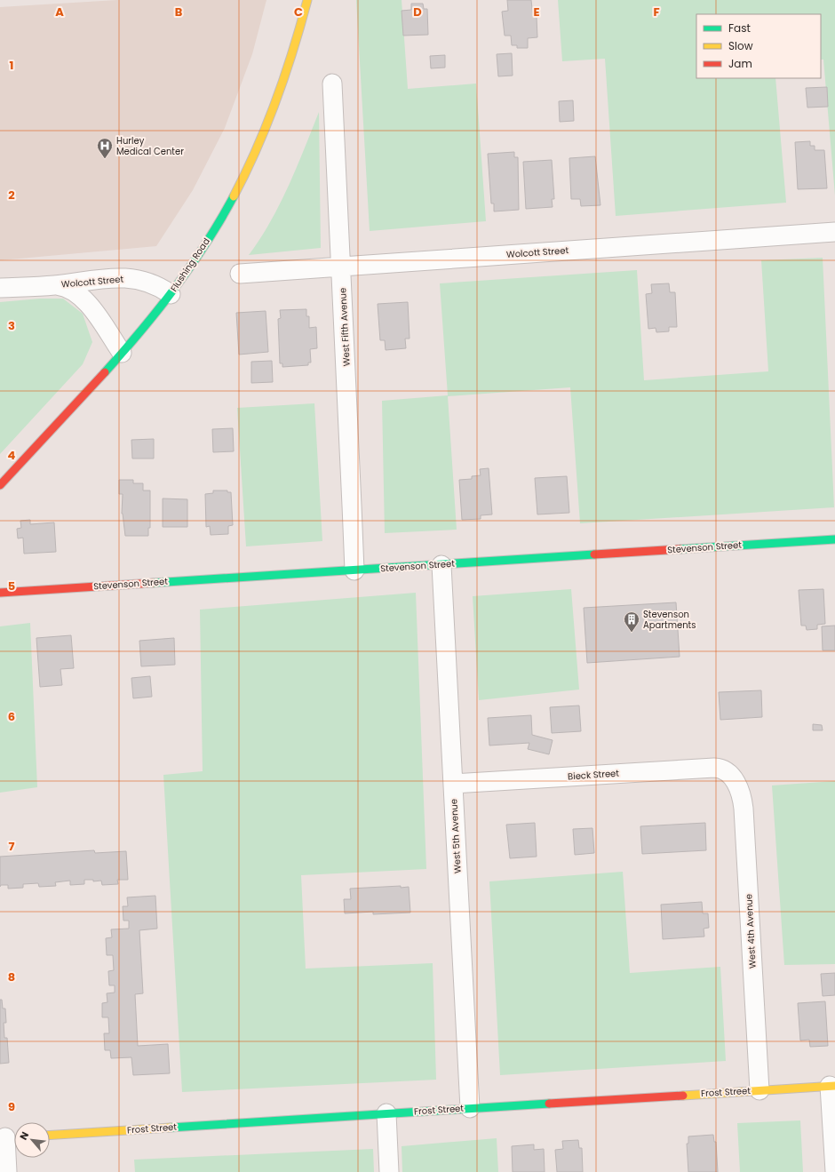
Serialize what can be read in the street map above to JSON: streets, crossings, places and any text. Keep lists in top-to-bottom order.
{
  "streets": {
    "street": [
      "Wolcott Street",
      "Flushing Road",
      "West Fifth Avenue",
      "Stevenson Street",
      "Bieck Street",
      "West 5th Avenue",
      "West 4th Avenue",
      "Frost Street"
    ]
  },
  "crossings": [
    ["Wolcott Street", "Flushing Road"],
    ["Wolcott Street", "West Fifth Avenue"],
    ["West Fifth Avenue", "Stevenson Street"],
    ["Stevenson Street", "West 5th Avenue"],
    ["Bieck Street", "West 5th Avenue"],
    ["Bieck Street", "West 4th Avenue"],
    ["West 5th Avenue", "Frost Street"],
    ["West 4th Avenue", "Frost Street"]
  ],
  "places": {
    "hospital": ["Hurley Medical Center"],
    "building": ["Stevenson Apartments"]
  },
  "legend": ["Fast", "Slow", "Jam"],
  "north": "top left",
  "grid": {
    "columns": [
      "A",
      "B",
      "C",
      "D",
      "E",
      "F"
    ],
    "rows": [
      "1",
      "2",
      "3",
      "4",
      "5",
      "6",
      "7",
      "8",
      "9"
    ]
  }
}
